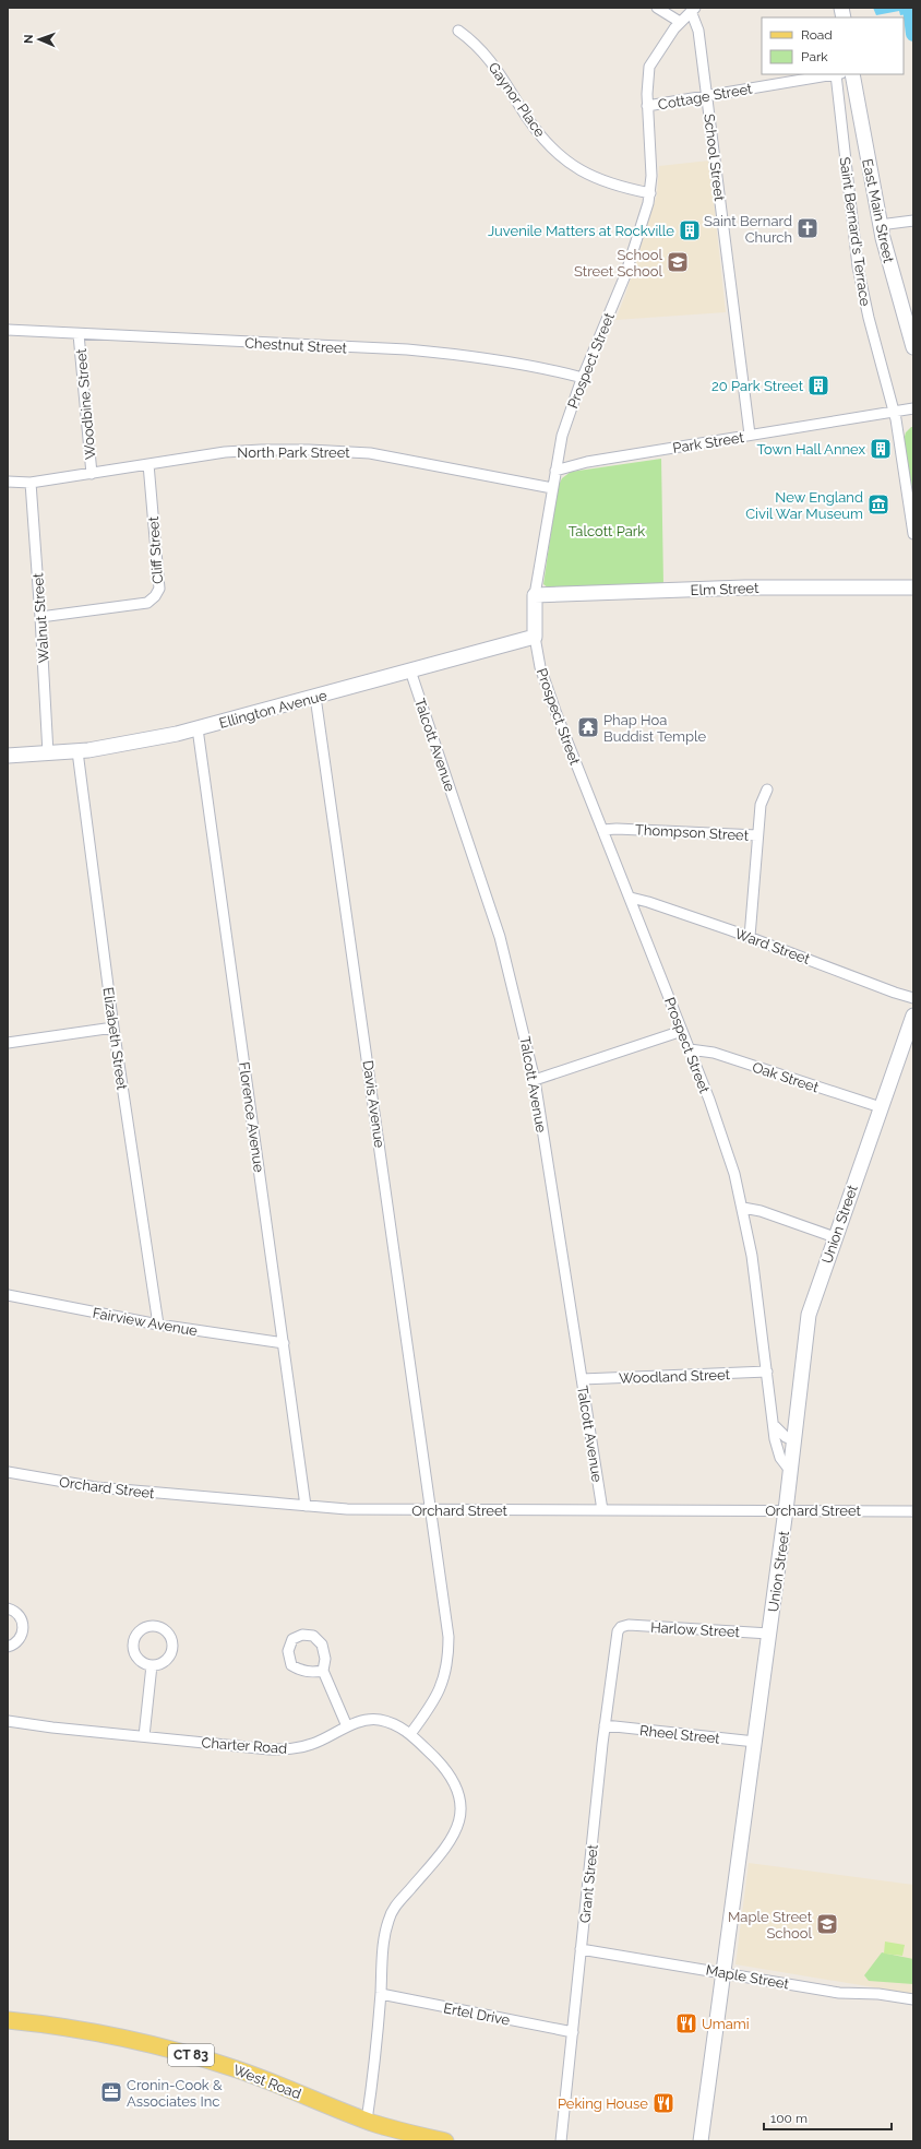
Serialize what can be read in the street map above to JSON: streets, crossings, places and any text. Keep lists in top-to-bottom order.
{
  "streets": {
    "main road": [
      "East Main Street",
      "Prospect Street",
      "Elm Street",
      "Ellington Avenue",
      "Union Street",
      "CT 83",
      "West Road"
    ],
    "street": [
      "Cottage Street",
      "Gaynor Place",
      "School Street",
      "Saint Bernard's Terrace",
      "Chestnut Street",
      "Woodbine Street",
      "Park Street",
      "North Park Street",
      "Cliff Street",
      "Walnut Street",
      "Talcott Avenue",
      "Thompson Street",
      "Ward Street",
      "Elizabeth Street",
      "Oak Street",
      "Davis Avenue",
      "Florence Avenue",
      "Fairview Avenue",
      "Woodland Street",
      "Orchard Street",
      "Harlow Street",
      "Rheel Street",
      "Charter Road",
      "Grant Street",
      "Maple Street",
      "Ertel Drive"
    ]
  },
  "crossings": [
    ["Cottage Street", "School Street"],
    ["Cottage Street", "Prospect Street"],
    ["Gaynor Place", "Prospect Street"],
    ["School Street", "Prospect Street"],
    ["School Street", "Park Street"],
    ["Saint Bernard's Terrace", "Park Street"],
    ["Chestnut Street", "Prospect Street"],
    ["Chestnut Street", "Woodbine Street"],
    ["Prospect Street", "Park Street"],
    ["Prospect Street", "North Park Street"],
    ["Prospect Street", "Elm Street"],
    ["Prospect Street", "Ellington Avenue"],
    ["Prospect Street", "Thompson Street"],
    ["Prospect Street", "Ward Street"],
    ["Prospect Street", "Oak Street"],
    ["Prospect Street", "Union Street"],
    ["Prospect Street", "Woodland Street"],
    ["Woodbine Street", "North Park Street"],
    ["North Park Street", "Cliff Street"],
    ["North Park Street", "Walnut Street"],
    ["Cliff Street", "Walnut Street"],
    ["Walnut Street", "Ellington Avenue"],
    ["Ellington Avenue", "Talcott Avenue"],
    ["Ellington Avenue", "Elizabeth Street"],
    ["Ellington Avenue", "Davis Avenue"],
    ["Ellington Avenue", "Florence Avenue"],
    ["Talcott Avenue", "Woodland Street"],
    ["Talcott Avenue", "Orchard Street"],
    ["Thompson Street", "Ward Street"],
    ["Elizabeth Street", "Fairview Avenue"],
    ["Oak Street", "Union Street"],
    ["Davis Avenue", "Orchard Street"],
    ["Davis Avenue", "Charter Road"],
    ["Florence Avenue", "Fairview Avenue"],
    ["Florence Avenue", "Orchard Street"],
    ["Union Street", "Orchard Street"],
    ["Union Street", "Harlow Street"],
    ["Union Street", "Rheel Street"],
    ["Union Street", "Maple Street"],
    ["Harlow Street", "Grant Street"],
    ["Rheel Street", "Grant Street"],
    ["Charter Road", "Ertel Drive"],
    ["Charter Road", "West Road"],
    ["Grant Street", "Maple Street"],
    ["Grant Street", "Ertel Drive"]
  ],
  "parks": ["Talcott Park"],
  "places": {
    "church": ["Saint Bernard Church"],
    "building": ["Juvenile Matters at Rockville", "20 Park Street", "Town Hall Annex"],
    "school or university": ["School Street School", "Maple Street School"],
    "museum": ["New England Civil War Museum"],
    "temple": ["Phap Hoa Buddist Temple"],
    "restaurant": ["Umami", "Peking House"],
    "office": ["Cronin-Cook & Associates Inc"]
  },
  "legend": ["Road", "Park"],
  "scale_bar": "100 m",
  "north": "left"
}
